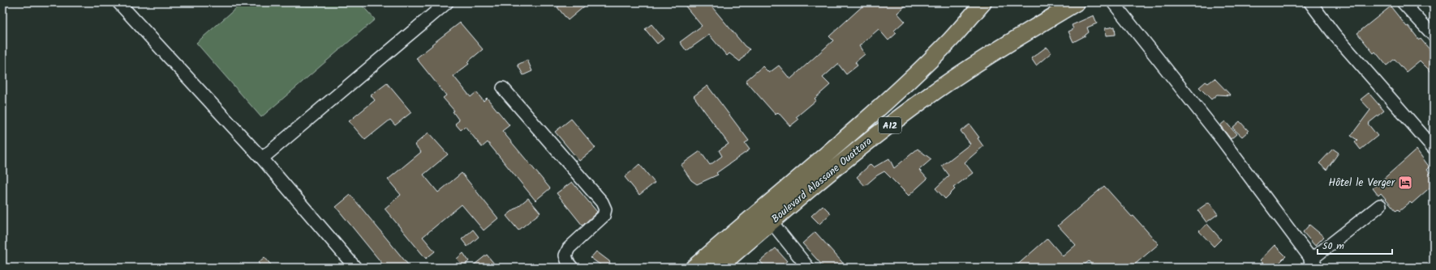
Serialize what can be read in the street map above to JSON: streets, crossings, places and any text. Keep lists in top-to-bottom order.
{
  "streets": {
    "main road": ["A12", "Boulevard Alassane Ouattara"]
  },
  "places": {
    "hotel": ["Hôtel le Verger"]
  },
  "scale_bar": "50 m"
}
